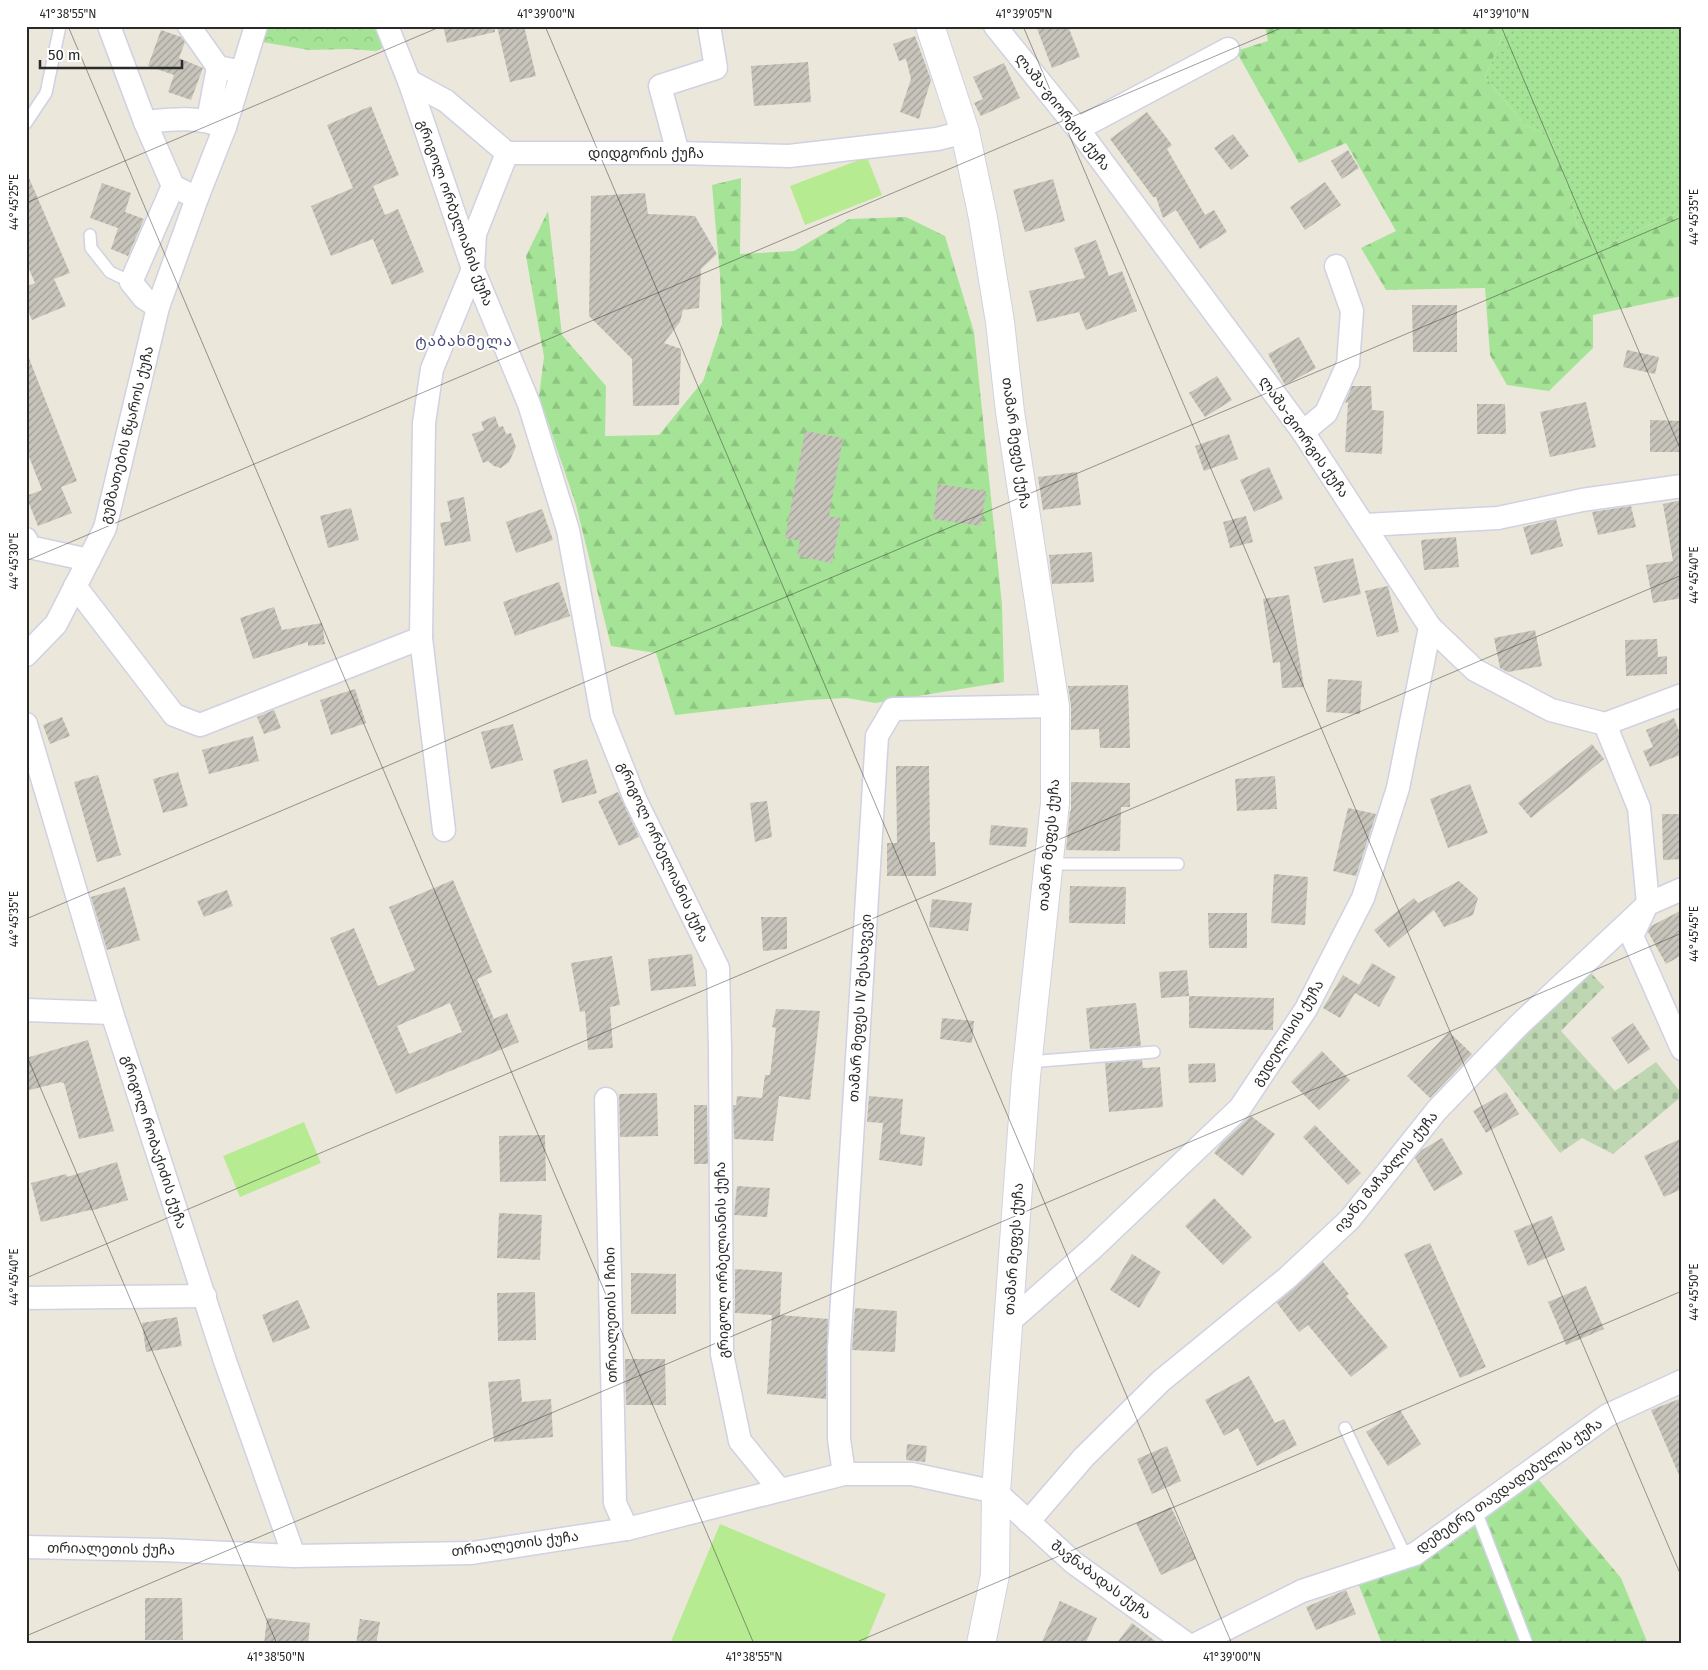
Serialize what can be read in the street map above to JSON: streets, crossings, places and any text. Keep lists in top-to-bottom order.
{
  "streets": {
    "street": [
      "ლაშა-გიორგის ქუჩა",
      "დიდგორის ქუჩა",
      "გრიგოლ ორბელიანის ქუჩა",
      "გუმბათების წყაროს ქუჩა",
      "თამარ მეფეს ქუჩა",
      "თამარ მეფეს IV შესახვევი",
      "გუდელისის ქუჩა",
      "გრიგოლ რობაქიძის ქუჩა",
      "ივანე მაჩაბლის ქუჩა",
      "თრიალეთის I ჩიხი",
      "დემეტრე თავდადებულის ქუჩა",
      "თრიალეთის ქუჩა",
      "შავნაბადას ქუჩა"
    ]
  },
  "crossings": [
    ["ლაშა-გიორგის ქუჩა", "გუდელისის ქუჩა"],
    ["დიდგორის ქუჩა", "თამარ მეფეს ქუჩა"],
    ["გრიგოლ ორბელიანის ქუჩა", "თრიალეთის ქუჩა"],
    ["თამარ მეფეს ქუჩა", "თამარ მეფეს IV შესახვევი"],
    ["თამარ მეფეს ქუჩა", "გუდელისის ქუჩა"],
    ["თამარ მეფეს ქუჩა", "თრიალეთის ქუჩა"],
    ["თამარ მეფეს ქუჩა", "შავნაბადას ქუჩა"],
    ["თამარ მეფეს IV შესახვევი", "თრიალეთის ქუჩა"],
    ["გრიგოლ რობაქიძის ქუჩა", "თრიალეთის ქუჩა"],
    ["ივანე მაჩაბლის ქუჩა", "შავნაბადას ქუჩა"],
    ["თრიალეთის I ჩიხი", "თრიალეთის ქუჩა"],
    ["თრიალეთის ქუჩა", "შავნაბადას ქუჩა"]
  ],
  "districts": ["ტაბახმელა"],
  "scale_bar": "50 m",
  "coordinates": [
    "41°38'55\"N",
    "41°39'00\"N",
    "41°39'05\"N",
    "41°39'10\"N",
    "44°45'25\"E",
    "44°45'35\"E",
    "44°45'30\"E",
    "44°45'40\"E",
    "44°45'45\"E",
    "44°45'50\"E",
    "41°38'50\"N"
  ]
}
